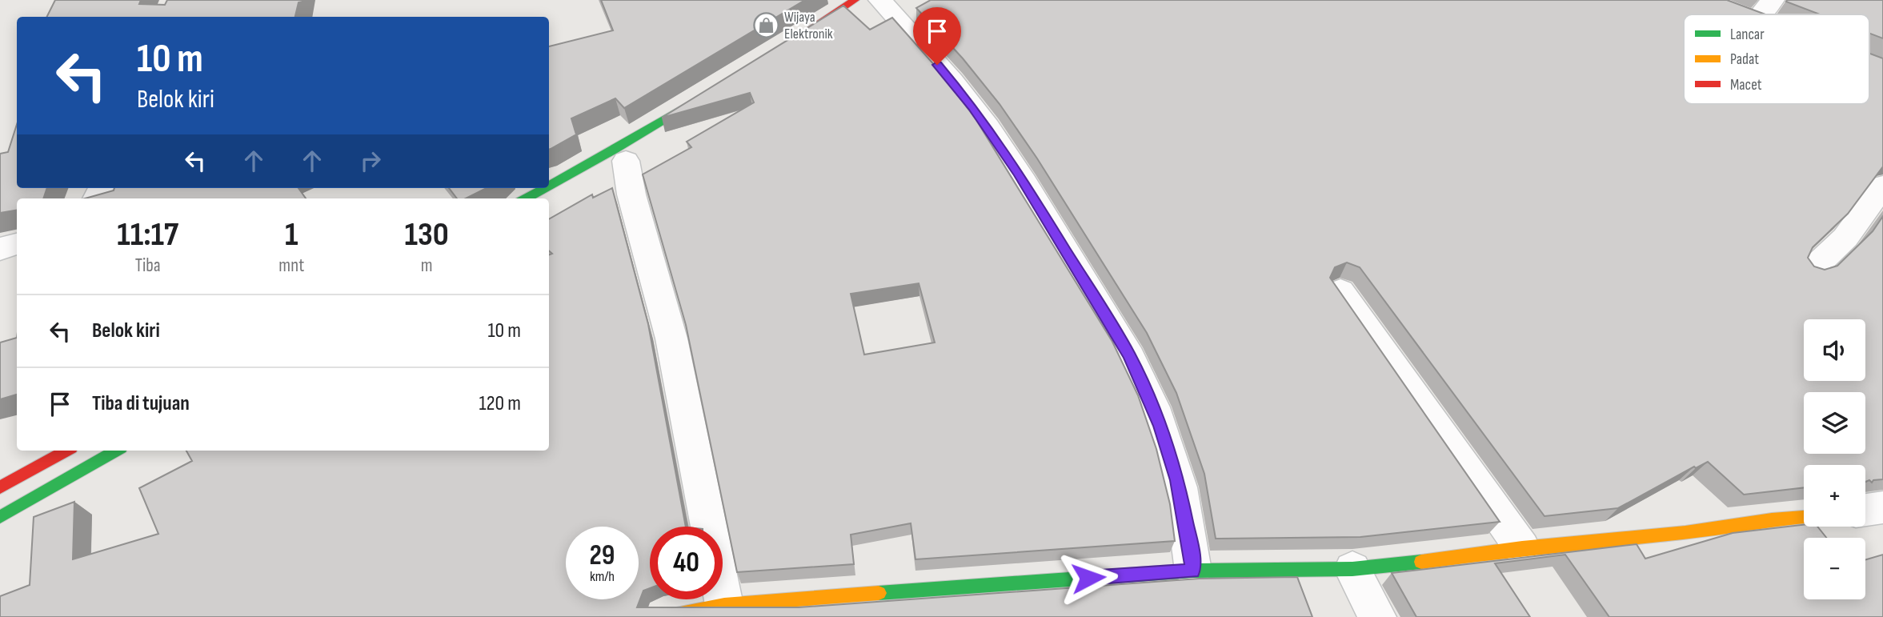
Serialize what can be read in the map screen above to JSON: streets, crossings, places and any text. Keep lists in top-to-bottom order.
{
  "places": {
    "shop": ["Wijaya Elektronik"]
  },
  "legend": ["Lancar", "Padat", "Macet"],
  "page": {
    "turn": ["10 m", "Belok kiri"],
    "eta": [
      "11:17",
      "Tiba",
      "1",
      "mnt",
      "130",
      "m"
    ],
    "list": [
      {
        "name": "Belok kiri",
        "value": "10 m"
      },
      {
        "name": "Tiba di tujuan",
        "value": "120 m"
      }
    ],
    "map_buttons": ["+", "−"],
    "speed": "29 km/h",
    "limit": "40"
  }
}
